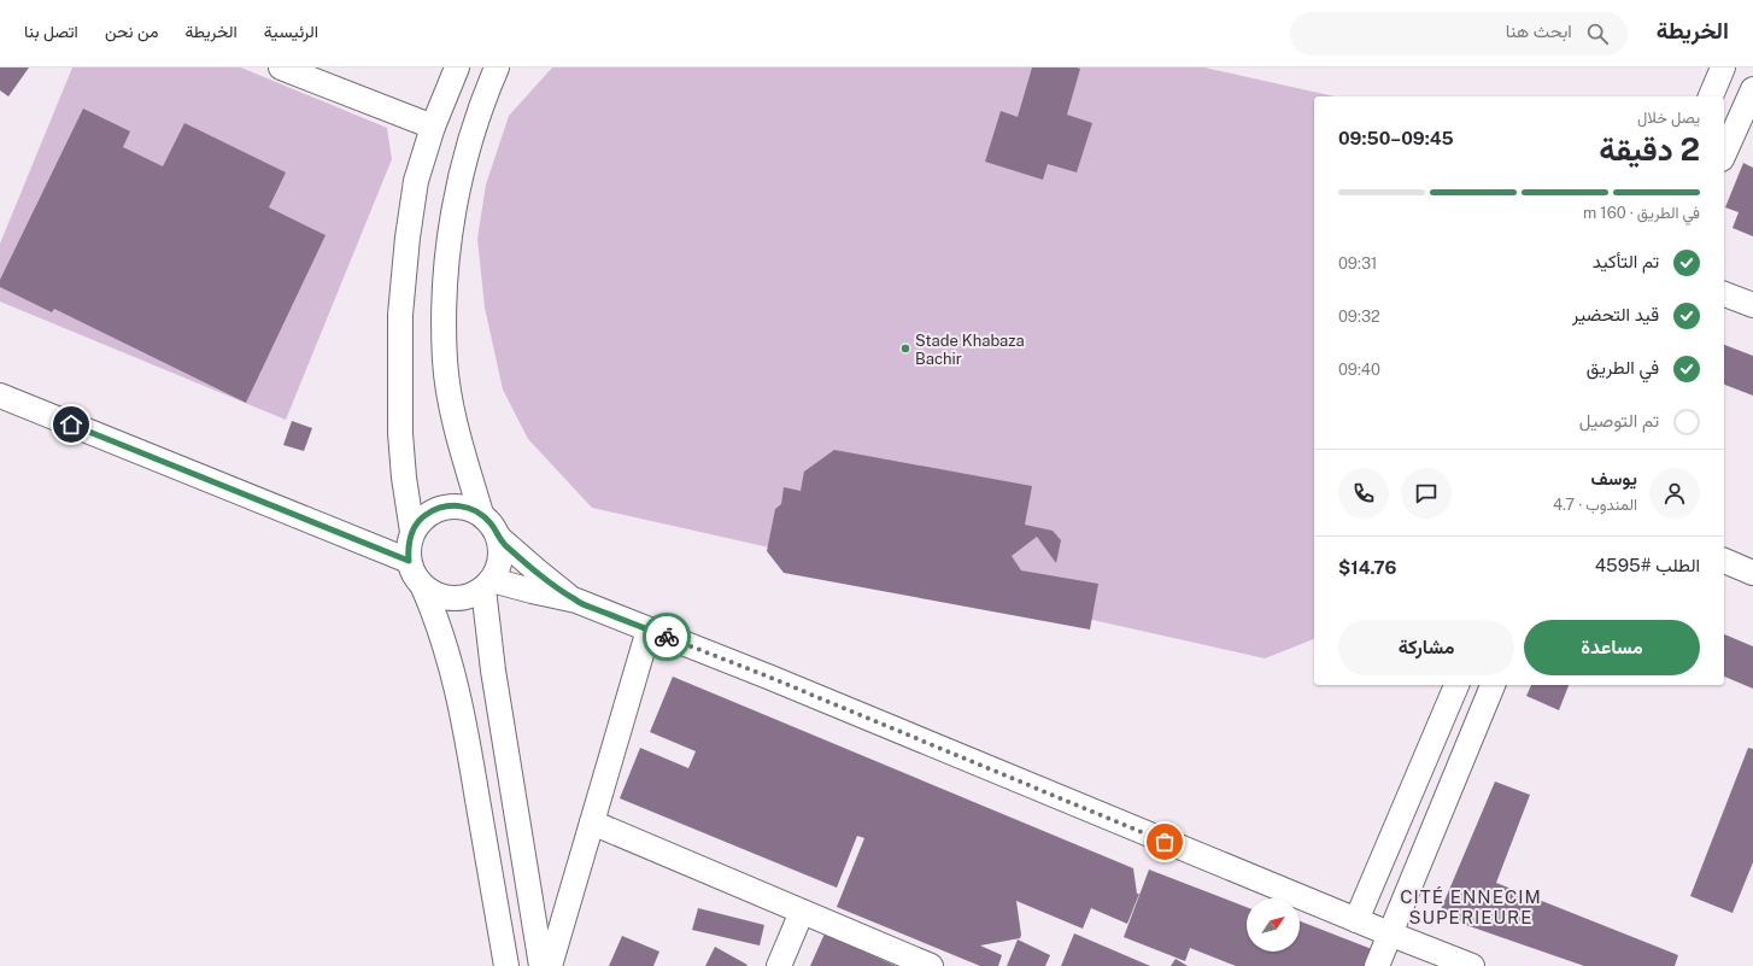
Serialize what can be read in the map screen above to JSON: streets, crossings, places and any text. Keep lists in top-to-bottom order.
{
  "districts": ["CITÉ ENNECIM SUPERIEURE"],
  "places": ["Stade Khabaza Bachir"],
  "north": "top right",
  "page": {
    "header": "الخريطة",
    "search": "ابحث هنا",
    "nav": [
      "الرئيسية",
      "الخريطة",
      "من نحن",
      "اتصل بنا"
    ],
    "heading": ["2 دقيقة", "يصل خلال", "09:45–09:50"],
    "panel": [
      "يوسف",
      "المندوب · 4.7",
      "الطلب #4595",
      "$14.76"
    ],
    "bar": "في الطريق · 160 m",
    "list": [
      ["تم التأكيد", "09:31"],
      ["قيد التحضير", "09:32"],
      ["في الطريق", "09:40"],
      "تم التوصيل"
    ],
    "buttons": ["مساعدة", "مشاركة"]
  }
}
